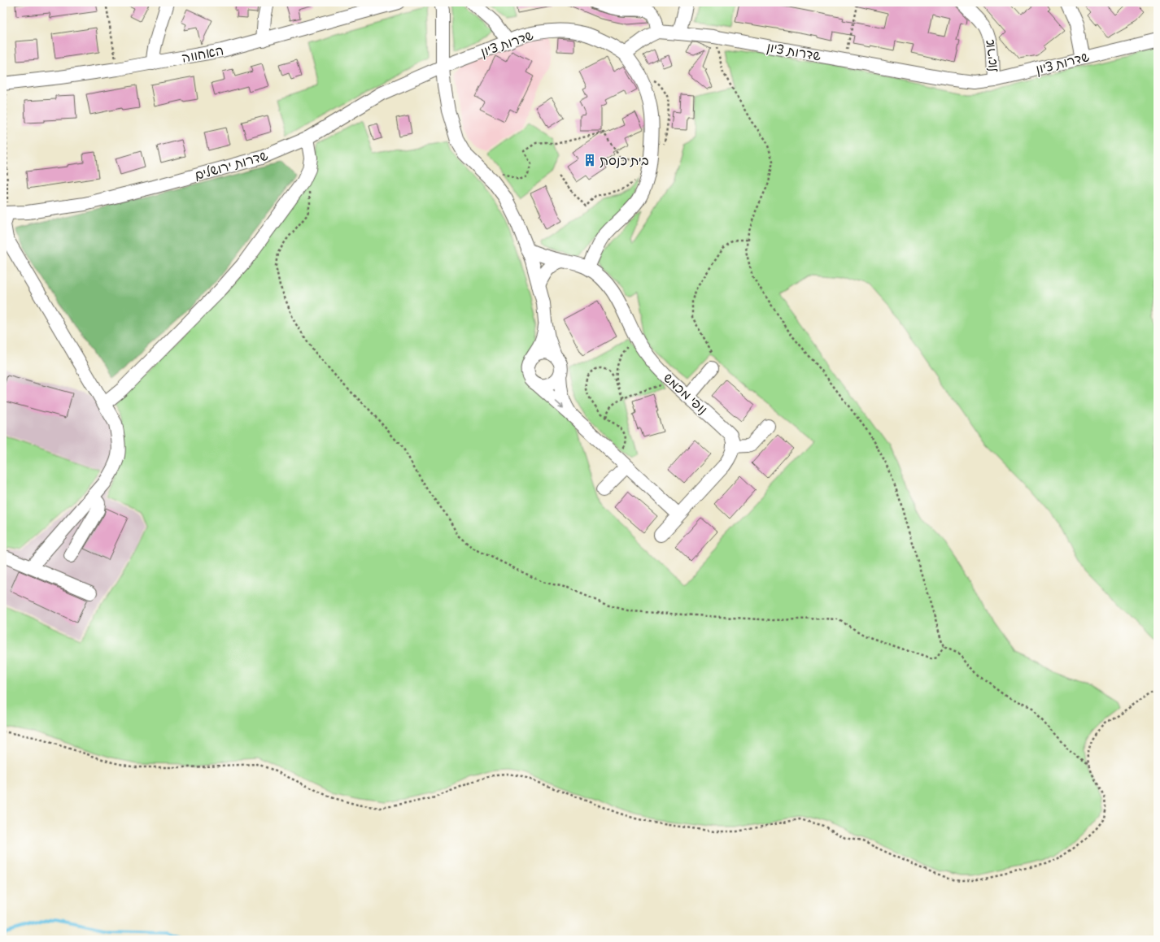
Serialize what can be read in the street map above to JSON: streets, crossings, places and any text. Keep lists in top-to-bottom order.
{
  "streets": {
    "street": [
      "שדרות ציון",
      "האחווה",
      "אריאל",
      "שדרות ירושלים",
      "נופי מכמש"
    ]
  },
  "crossings": [
    ["שדרות ציון", "אריאל"],
    ["שדרות ציון", "שדרות ירושלים"]
  ],
  "places": {
    "building": ["בית כנסת"]
  }
}
